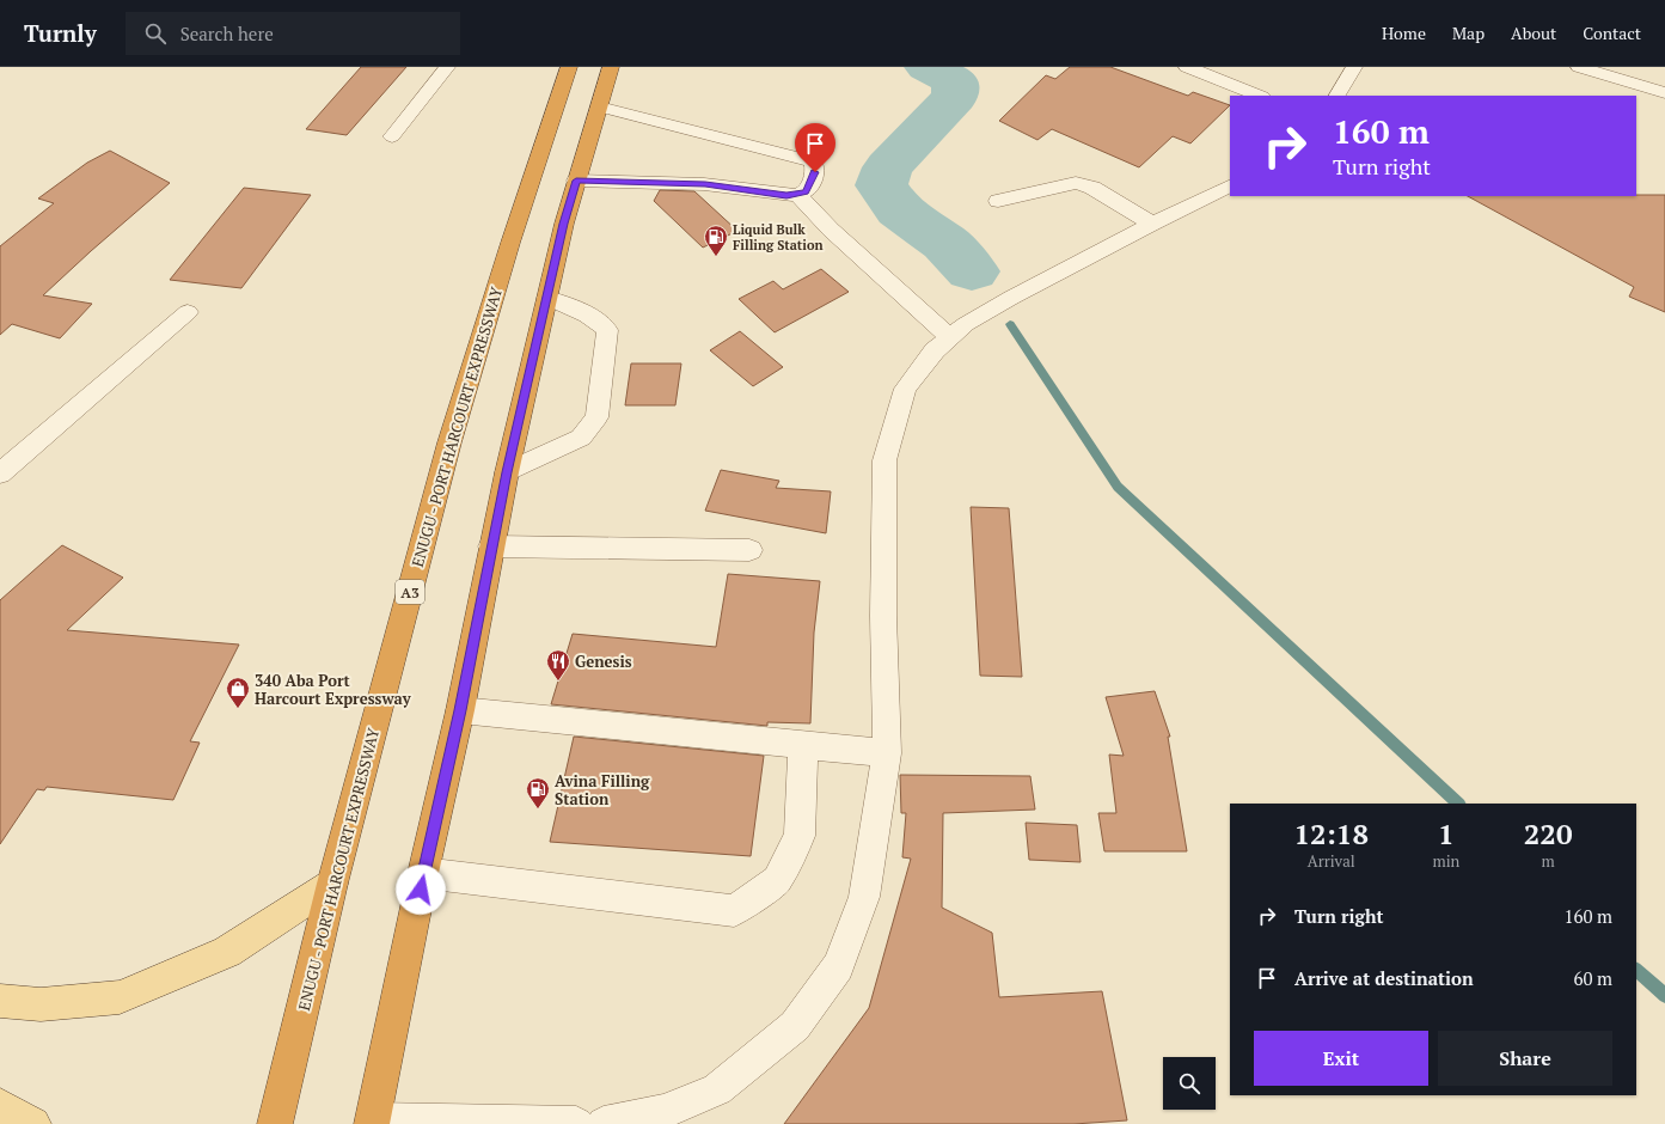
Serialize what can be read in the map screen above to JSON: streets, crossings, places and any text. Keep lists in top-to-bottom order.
{
  "streets": {
    "highway": ["ENUGU - PORT HARCOURT EXPRESSWAY", "A3"]
  },
  "places": {
    "fuel station": ["Liquid Bulk Filling Station", "Avina Filling Station"],
    "restaurant": ["Genesis"],
    "shop": ["340 Aba Port Harcourt Expressway"]
  },
  "page": {
    "header": "Turnly",
    "search": "Search here",
    "nav": [
      "Home",
      "Map",
      "About",
      "Contact"
    ],
    "turn": ["160 m", "Turn right"],
    "eta": [
      "12:18",
      "Arrival",
      "1",
      "min",
      "220",
      "m"
    ],
    "list": [
      {
        "name": "Turn right",
        "value": "160 m"
      },
      {
        "name": "Arrive at destination",
        "value": "60 m"
      }
    ],
    "buttons": ["Exit", "Share"]
  }
}
